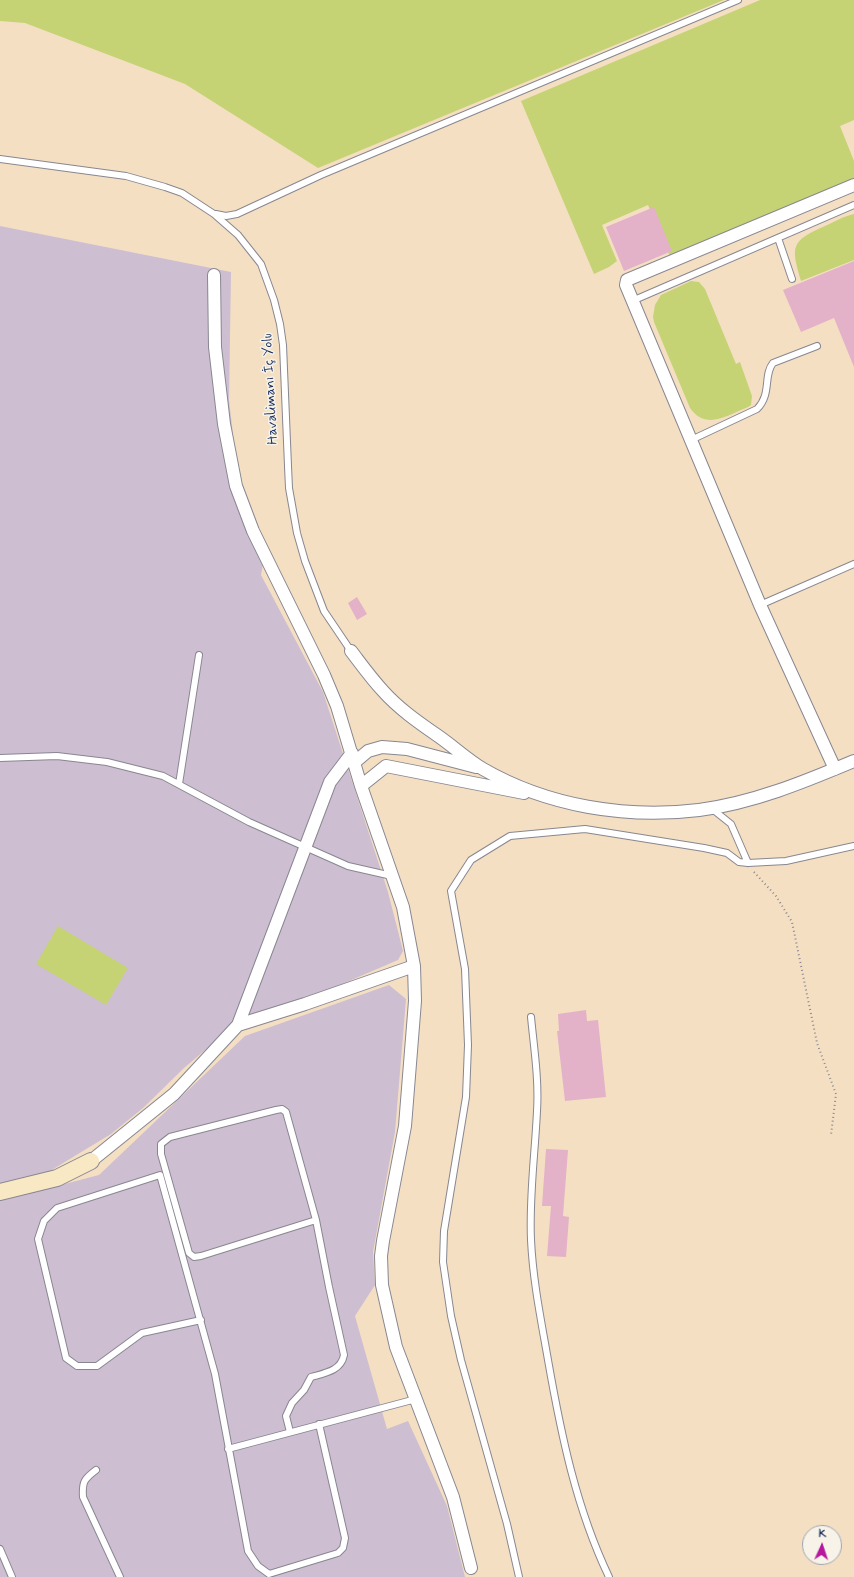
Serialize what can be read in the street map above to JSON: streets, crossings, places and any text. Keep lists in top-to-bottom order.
{
  "streets": {
    "lane": ["Havalimanı İç Yolu"]
  },
  "north": "top"
}
